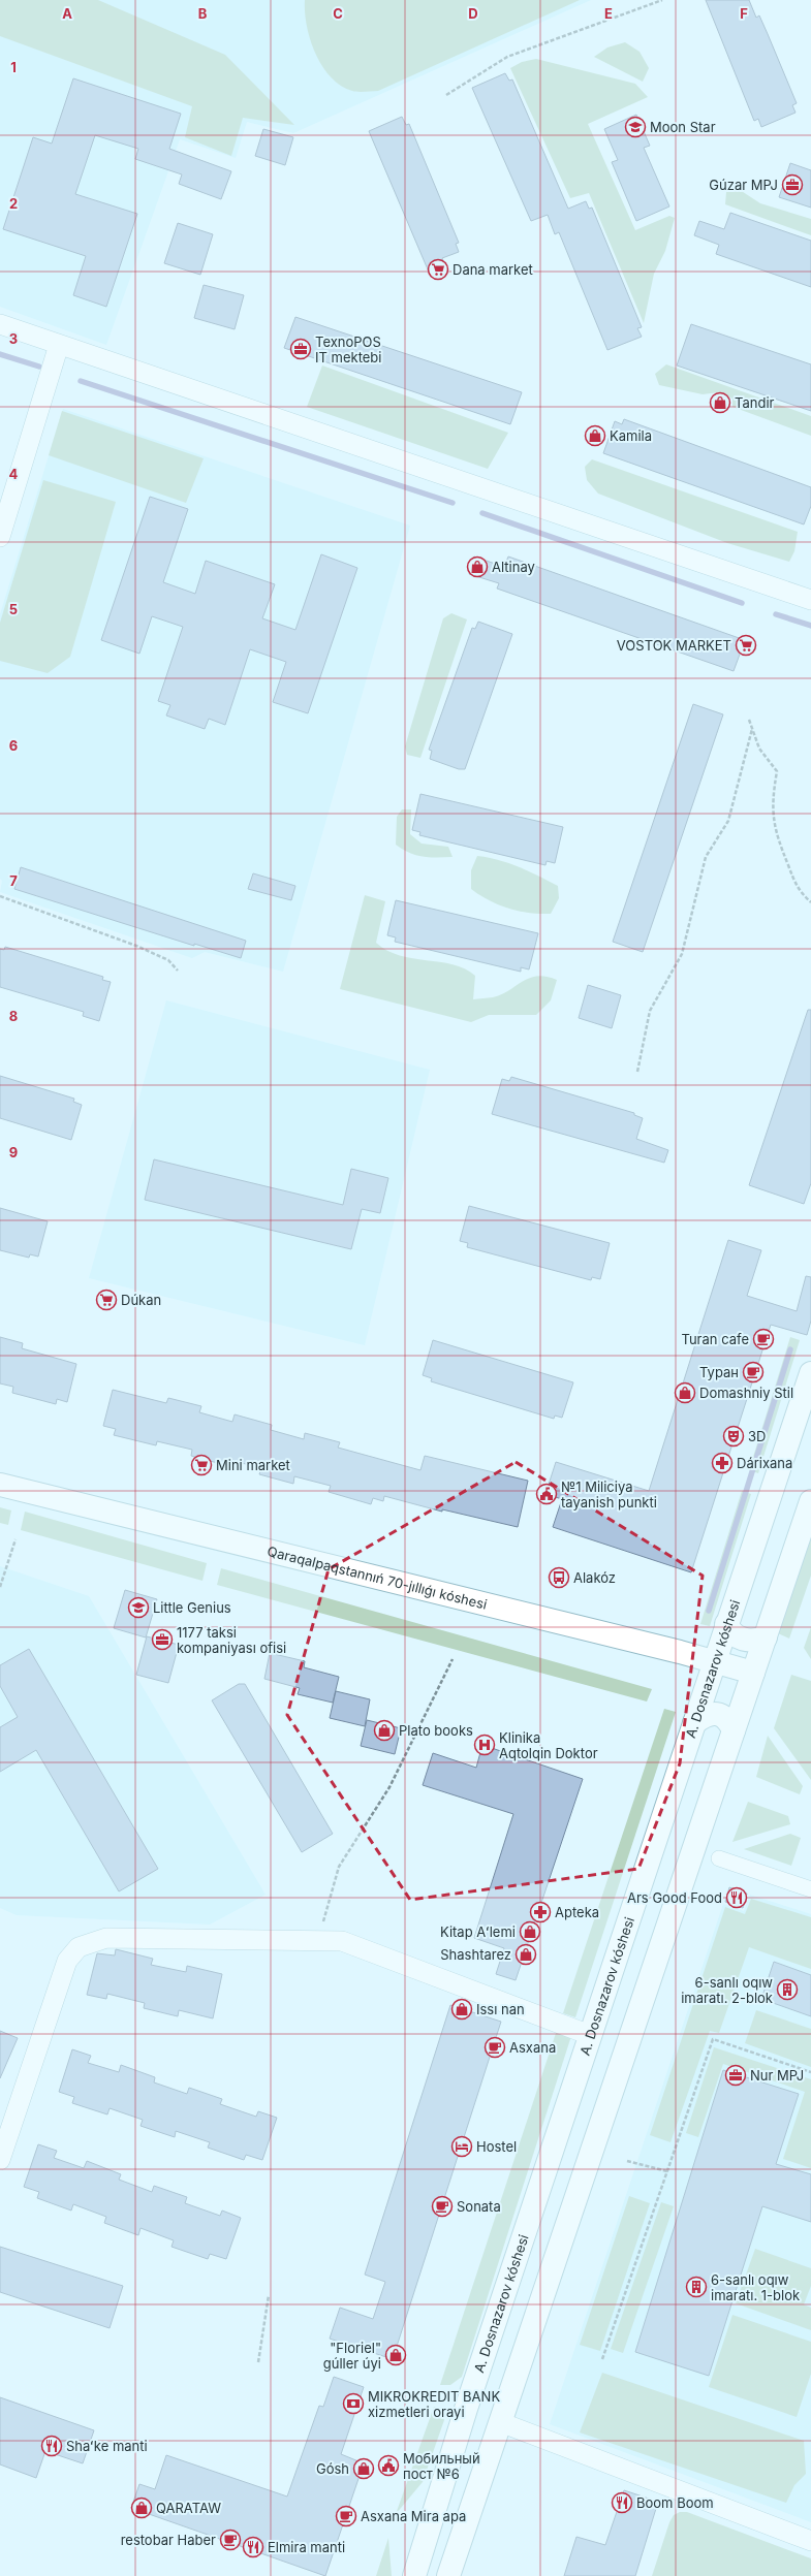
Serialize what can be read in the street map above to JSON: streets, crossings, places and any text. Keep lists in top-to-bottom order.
{
  "streets": {
    "main road": ["Qaraqalpaqstannıń 70-jıllıǵı kóshesi", "A. Dosnazarov kóshesi"]
  },
  "crossings": [
    ["Qaraqalpaqstannıń 70-jıllıǵı kóshesi", "A. Dosnazarov kóshesi"]
  ],
  "places": {
    "school or university": ["Moon Star", "Little Genius"],
    "office": [
      "Gúzar MPJ",
      "TexnoPOS IT mektebi",
      "1177 taksi kompaniyası ofisi",
      "Nur MPJ"
    ],
    "supermarket": [
      "Dana market",
      "VOSTOK MARKET",
      "Dúkan",
      "Mini market"
    ],
    "shop": [
      "Tandir",
      "Kamila",
      "Altinay",
      "Domashniy Stil",
      "Plato books",
      "Kitap Aʻlemi",
      "Shashtarez",
      "Issı nan",
      "\"Floriel\" gúller úyi",
      "Gósh",
      "QARATAW"
    ],
    "cafe": [
      "Turan cafe",
      "Туран",
      "Asxana",
      "Sonata",
      "Asxana Mira apa",
      "restobar Haber"
    ],
    "theatre": ["3D"],
    "pharmacy": ["Dárixana", "Apteka"],
    "public building": ["№1 Miliciya tayanish punkti", "Мобильный пост №6"],
    "bus stop": ["Alakóz"],
    "hospital": ["Klinika Aqtolqin Doktor"],
    "restaurant": [
      "Ars Good Food",
      "Shaʻke manti",
      "Boom Boom",
      "Elmira manti"
    ],
    "building": ["6-sanlı oqıw imaratı. 2-blok", "6-sanlı oqıw imaratı. 1-blok"],
    "hotel": ["Hostel"],
    "bank": ["MIKROKREDIT BANK xizmetleri orayi"]
  },
  "grid": {
    "columns": [
      "A",
      "B",
      "C",
      "D",
      "E",
      "F"
    ],
    "rows": [
      "1",
      "2",
      "3",
      "4",
      "5",
      "6",
      "7",
      "8",
      "9"
    ]
  }
}
